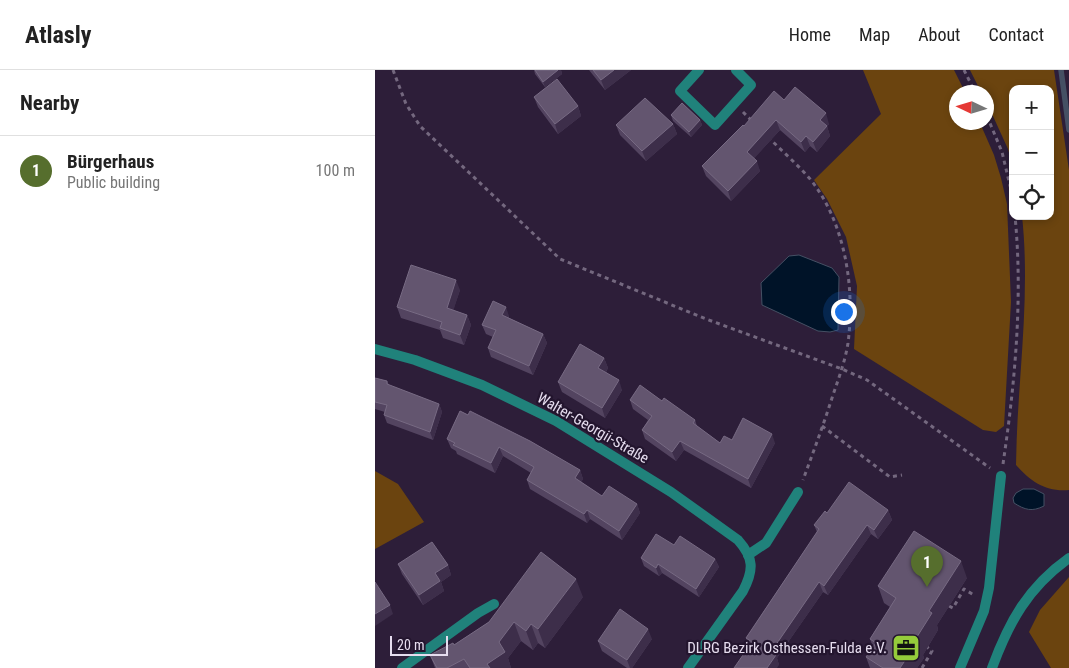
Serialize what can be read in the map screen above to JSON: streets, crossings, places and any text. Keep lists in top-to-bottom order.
{
  "streets": {
    "street": ["Walter-Georgii-Straße"]
  },
  "places": {
    "office": ["DLRG Bezirk Osthessen-Fulda e.V."]
  },
  "scale_bar": "20 m",
  "north": "left",
  "page": {
    "header": "Atlasly",
    "nav": [
      "Home",
      "Map",
      "About",
      "Contact"
    ],
    "heading": "Nearby",
    "map_buttons": ["+", "−"],
    "list": [
      {
        "mark": "1",
        "name": "Bürgerhaus",
        "note": "Public building",
        "value": "100 m"
      }
    ],
    "pins": "1",
    "scale": "20 m"
  }
}
